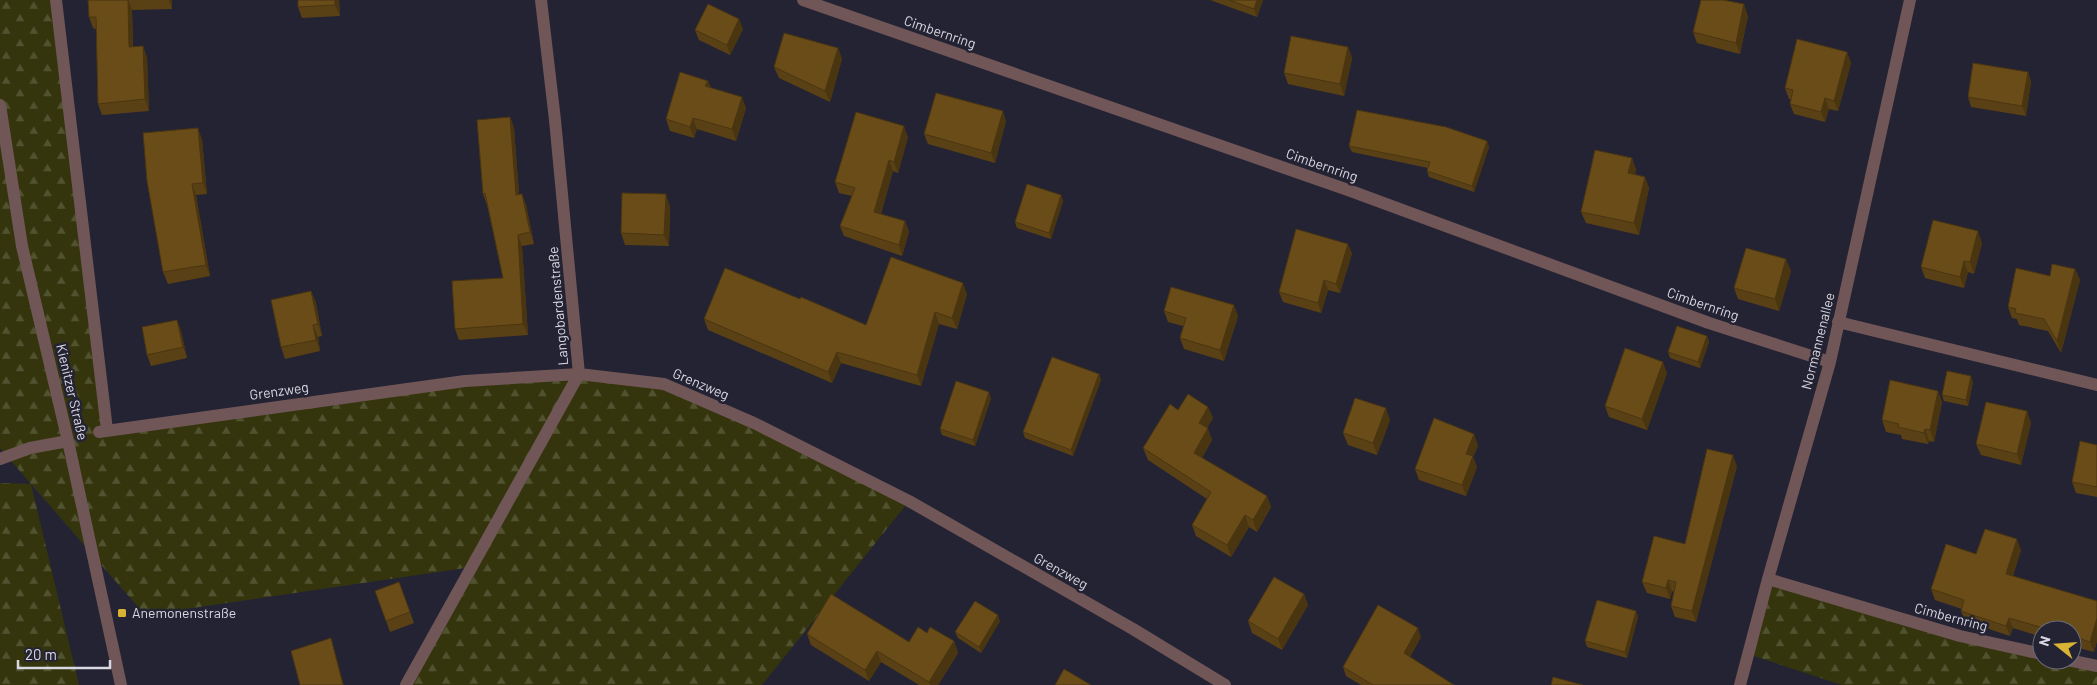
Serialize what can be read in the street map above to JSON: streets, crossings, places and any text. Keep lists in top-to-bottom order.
{
  "streets": {
    "street": [
      "Cimbernring",
      "Langobardenstraße",
      "Normannenallee",
      "Grenzweg",
      "Kienitzer Straße"
    ]
  },
  "crossings": [
    ["Cimbernring", "Normannenallee"],
    ["Langobardenstraße", "Grenzweg"],
    ["Grenzweg", "Kienitzer Straße"]
  ],
  "places": {
    "transit": ["Anemonenstraße"]
  },
  "scale_bar": "20 m",
  "north": "left"
}
